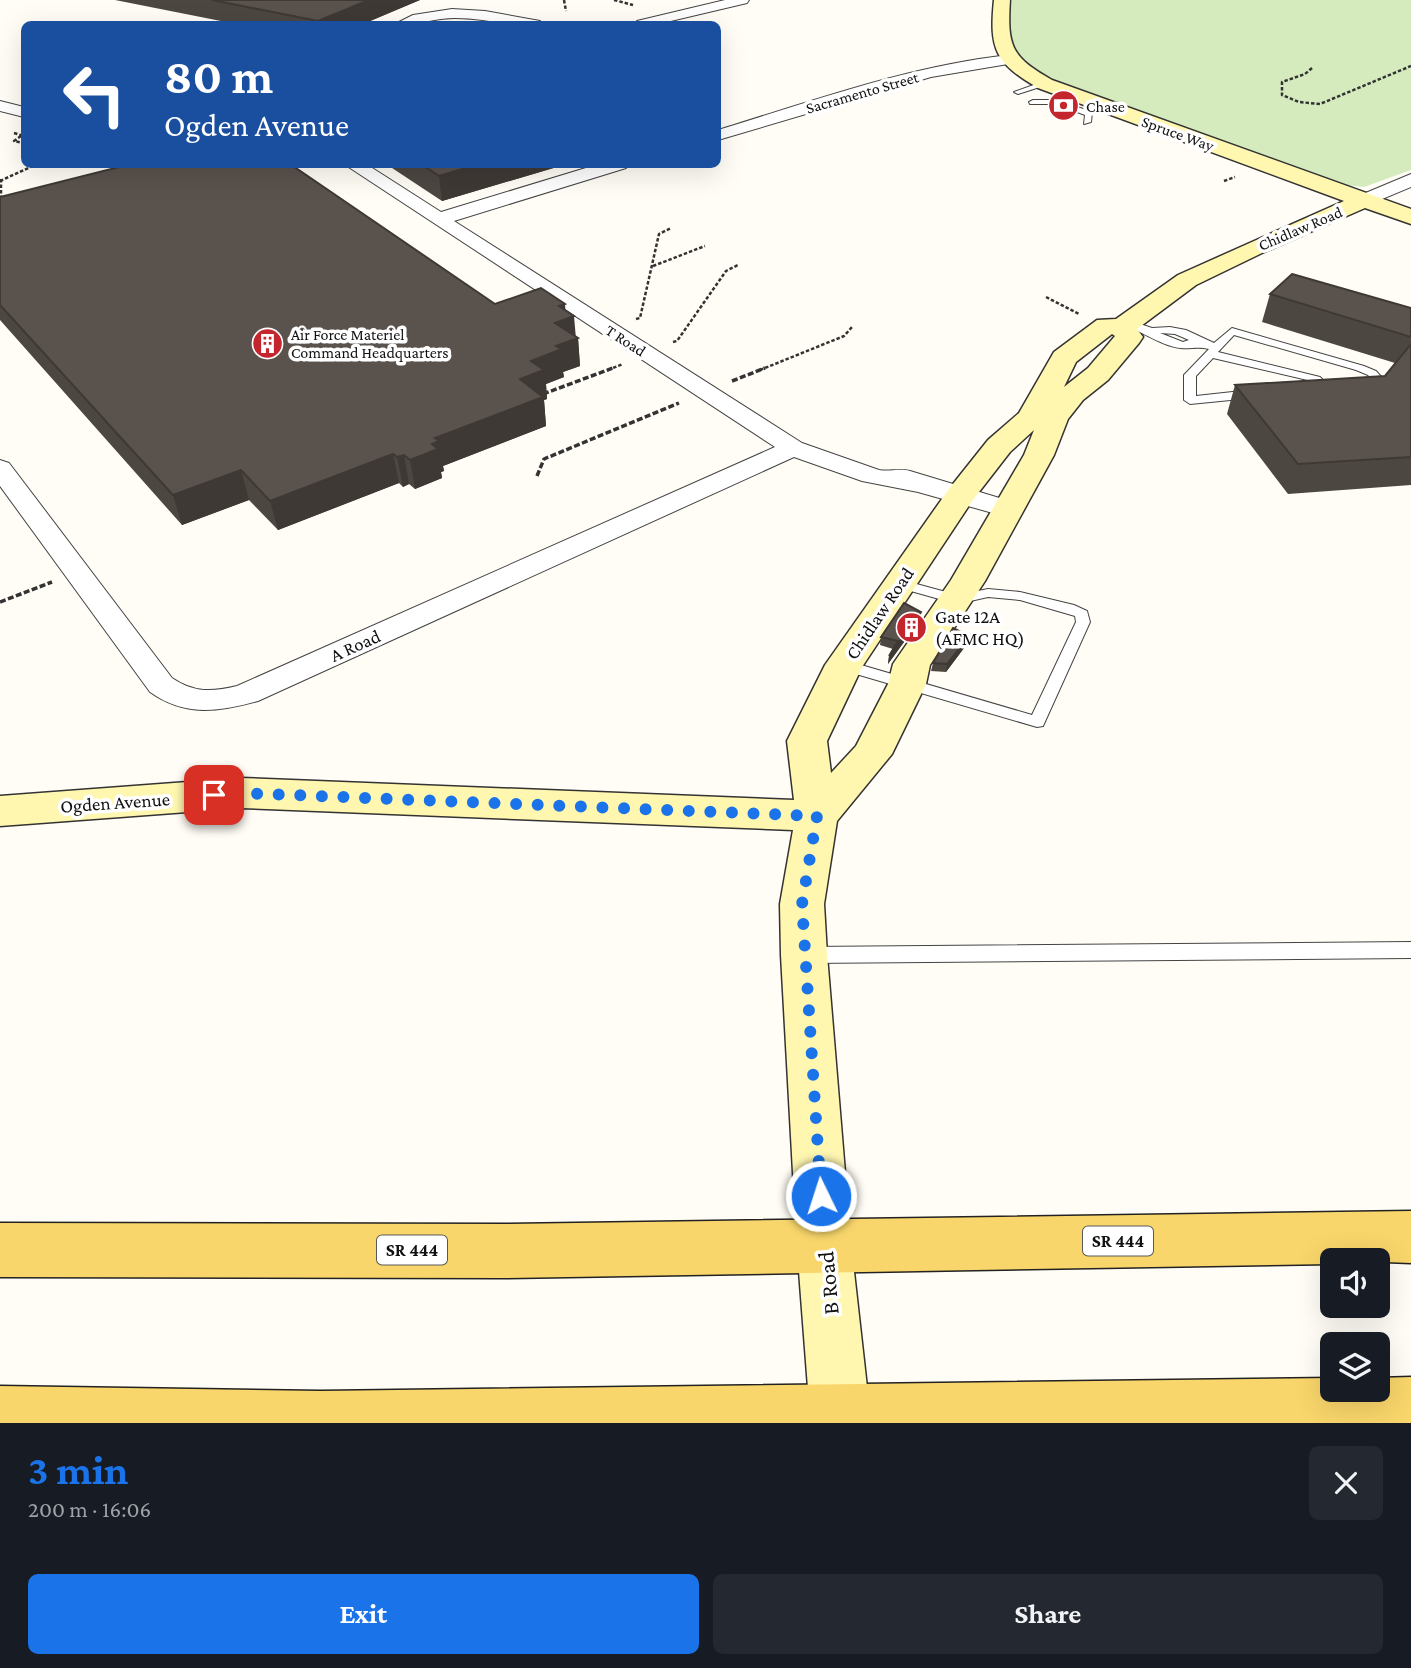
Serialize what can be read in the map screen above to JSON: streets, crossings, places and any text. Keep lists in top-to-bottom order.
{
  "streets": {
    "main road": ["SR 444"],
    "street": [
      "Sacramento Street",
      "Spruce Way",
      "Chidlaw Road",
      "T Road",
      "A Road",
      "Ogden Avenue",
      "B Road"
    ]
  },
  "crossings": [
    ["Sacramento Street", "Spruce Way"],
    ["Spruce Way", "Chidlaw Road"],
    ["Chidlaw Road", "T Road"],
    ["Chidlaw Road", "Ogden Avenue"],
    ["Chidlaw Road", "B Road"],
    ["T Road", "A Road"],
    ["Ogden Avenue", "B Road"],
    ["SR 444", "B Road"]
  ],
  "places": {
    "bank": ["Chase"],
    "building": ["Air Force Materiel Command Headquarters", "Gate 12A (AFMC HQ)"]
  },
  "page": {
    "turn": ["80 m", "Ogden Avenue"],
    "heading": ["3 min", "200 m · 16:06"],
    "buttons": ["Exit", "Share"]
  }
}
